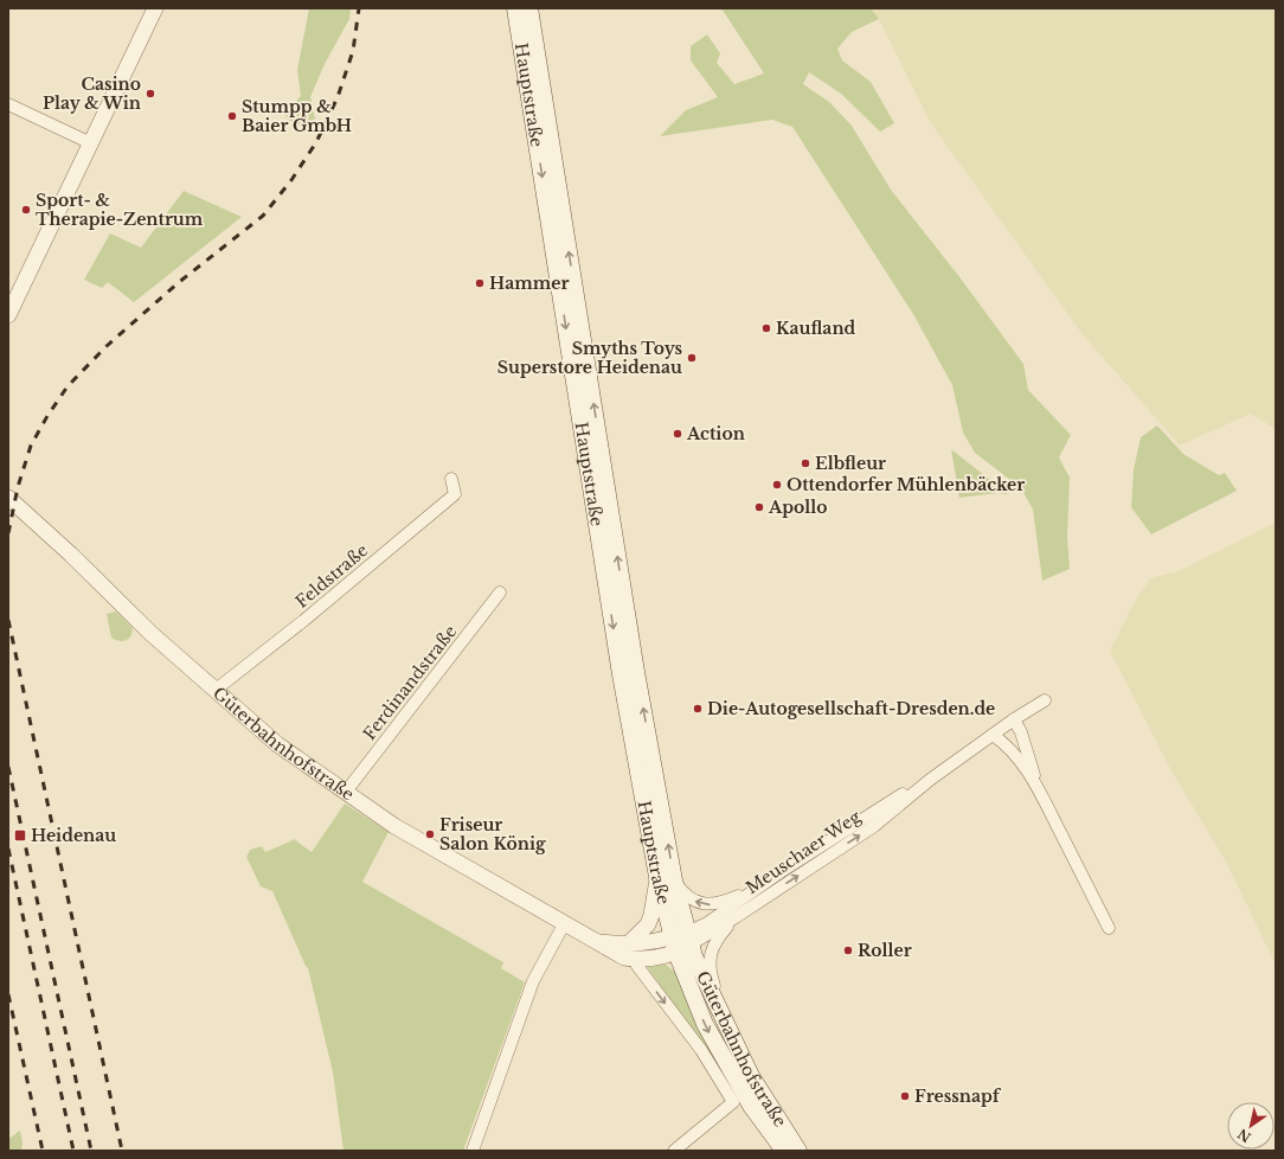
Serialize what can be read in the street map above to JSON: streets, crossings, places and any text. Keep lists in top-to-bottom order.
{
  "streets": {
    "main road": ["Hauptstraße", "Güterbahnhofstraße"],
    "street": ["Feldstraße", "Ferdinandstraße", "Meuschaer Weg"]
  },
  "crossings": [
    ["Hauptstraße", "Güterbahnhofstraße"],
    ["Hauptstraße", "Meuschaer Weg"],
    ["Feldstraße", "Güterbahnhofstraße"],
    ["Ferdinandstraße", "Güterbahnhofstraße"],
    ["Güterbahnhofstraße", "Meuschaer Weg"]
  ],
  "places": {
    "other": [
      "Casino Play & Win",
      "Stumpp & Baier GmbH",
      "Sport- & Therapie-Zentrum",
      "Hammer",
      "Kaufland",
      "Smyths Toys Superstore Heidenau",
      "Action",
      "Elbfleur",
      "Ottendorfer Mühlenbäcker",
      "Apollo",
      "Die-Autogesellschaft-Dresden.de",
      "Friseur Salon König",
      "Roller",
      "Fressnapf"
    ],
    "transit": ["Heidenau"]
  },
  "north": "bottom left"
}
